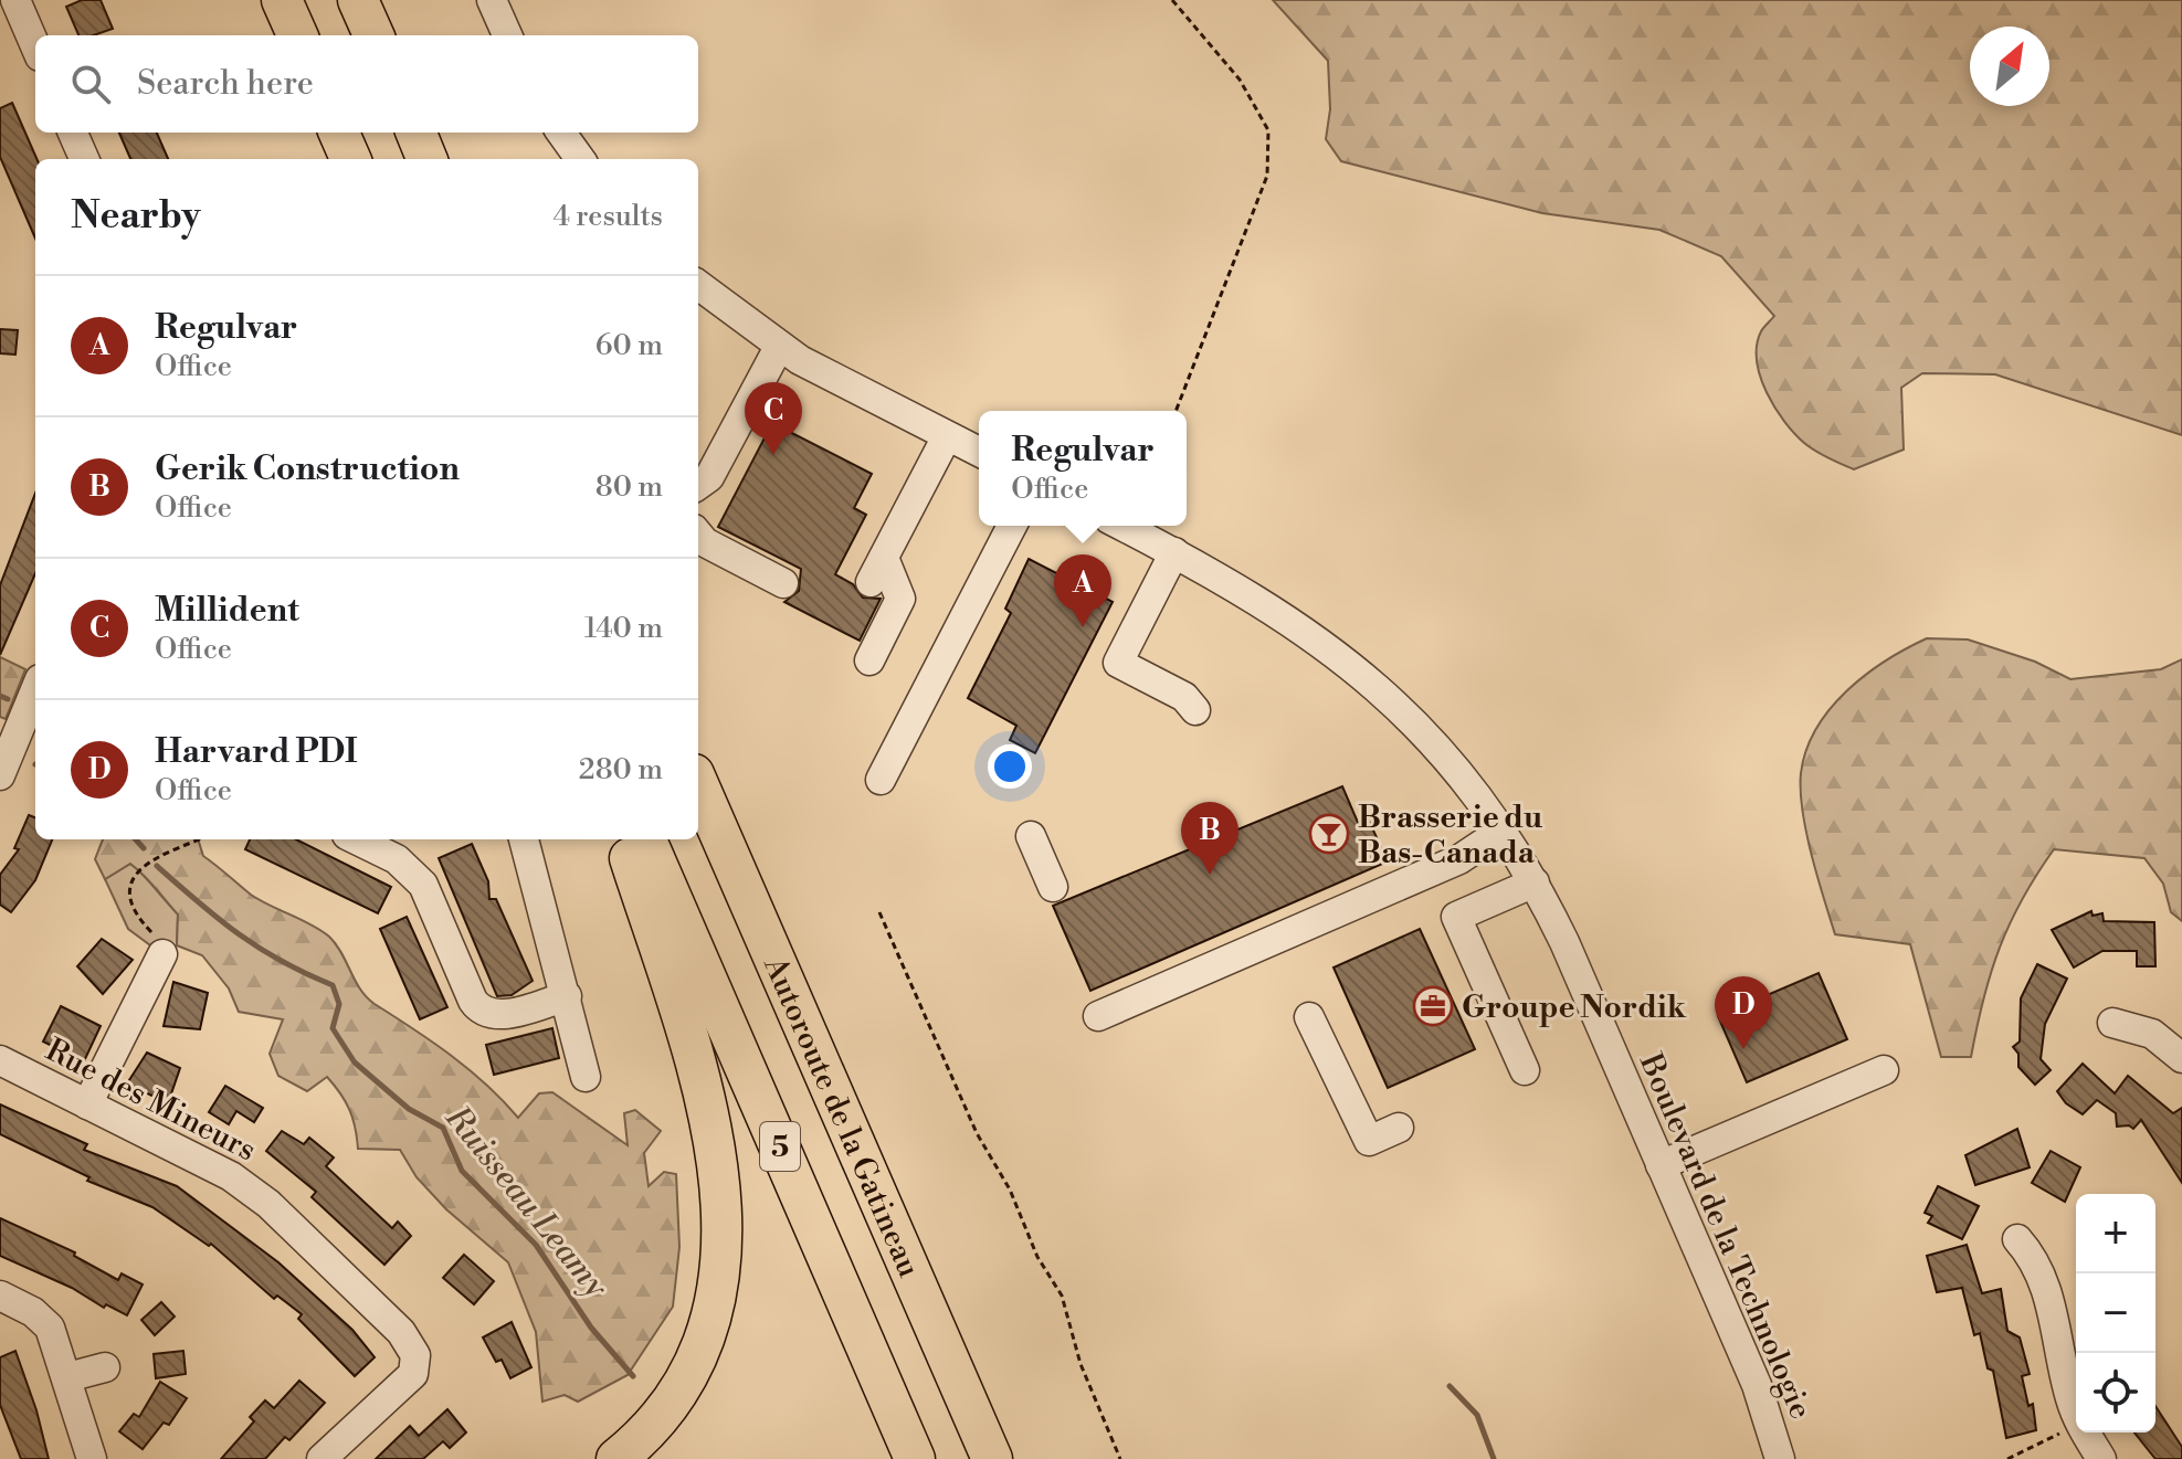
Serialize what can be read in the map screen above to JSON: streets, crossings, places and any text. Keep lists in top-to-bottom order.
{
  "streets": {
    "highway": ["Autoroute de la Gatineau", "5"],
    "street": ["Rue des Mineurs", "Boulevard de la Technologie"]
  },
  "water": ["Ruisseau Leamy"],
  "places": {
    "bar": ["Brasserie du Bas-Canada"],
    "office": ["Groupe Nordik"]
  },
  "north": "top right",
  "page": {
    "search": "Search here",
    "heading": ["Nearby", "4 results"],
    "list": [
      {
        "mark": "A",
        "name": "Regulvar",
        "note": "Office",
        "value": "60 m"
      },
      {
        "mark": "B",
        "name": "Gerik Construction",
        "note": "Office",
        "value": "80 m"
      },
      {
        "mark": "C",
        "name": "Millident",
        "note": "Office",
        "value": "140 m"
      },
      {
        "mark": "D",
        "name": "Harvard PDI",
        "note": "Office",
        "value": "280 m"
      }
    ],
    "pins": [
      "C",
      "A",
      "B",
      "D"
    ],
    "popup": ["Regulvar", "Office"],
    "map_buttons": ["+", "−"]
  }
}
